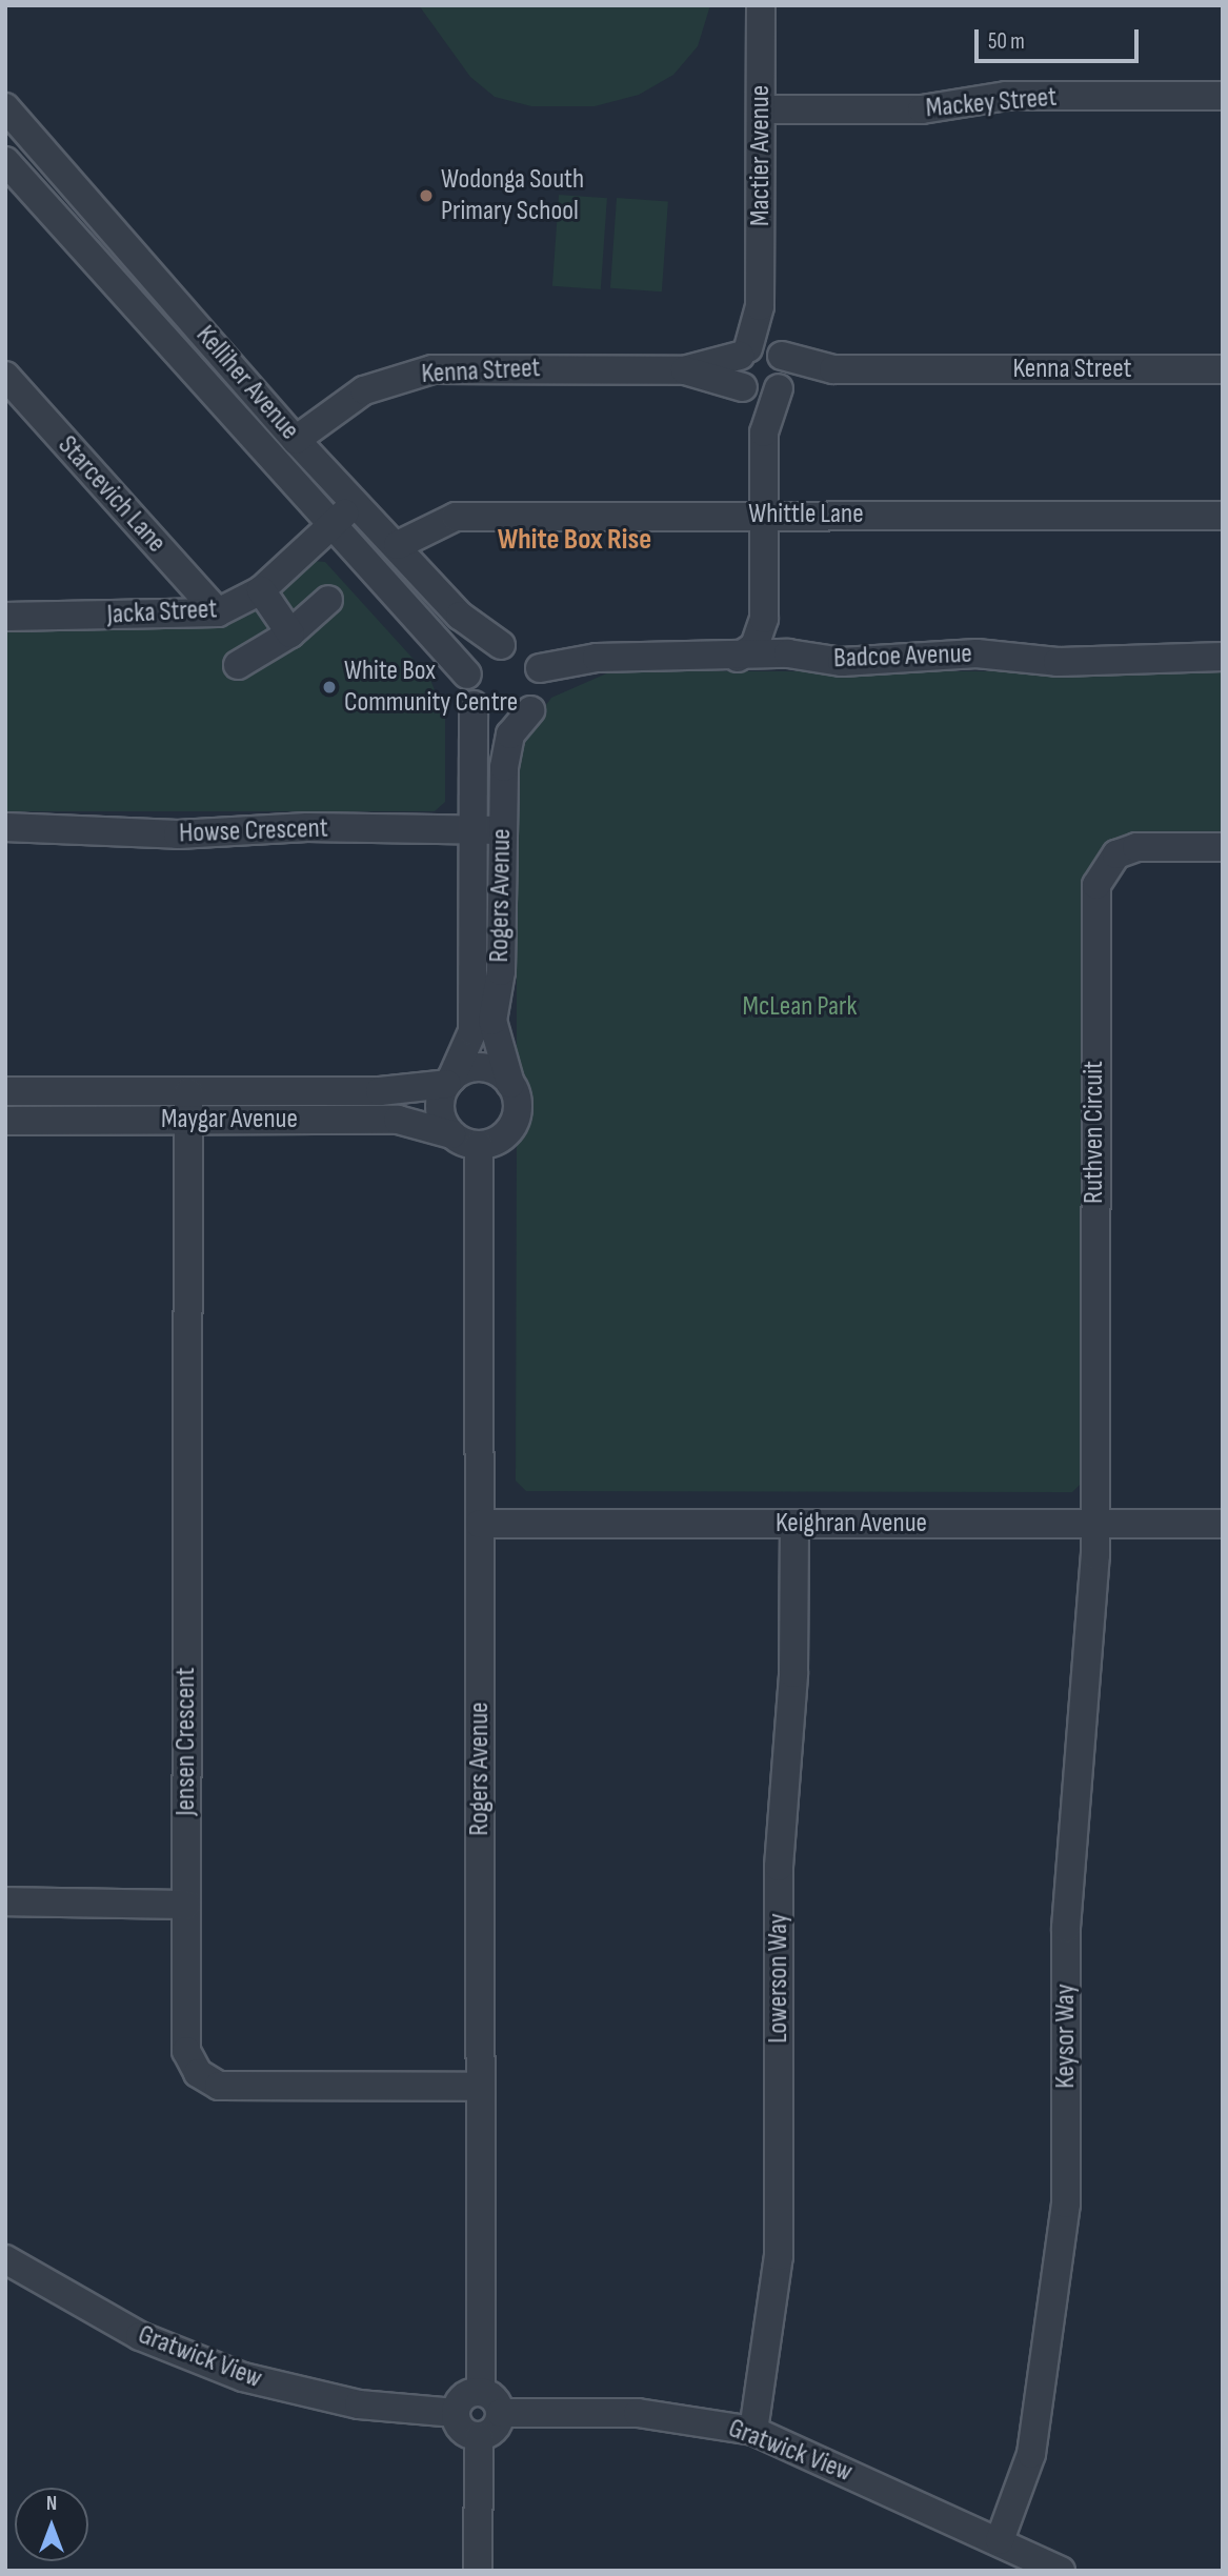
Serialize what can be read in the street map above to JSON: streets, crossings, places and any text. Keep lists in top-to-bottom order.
{
  "streets": {
    "street": [
      "Mackey Street",
      "Mactier Avenue",
      "Kenna Street",
      "Kelliher Avenue",
      "Starcevich Lane",
      "Whittle Lane",
      "Jacka Street",
      "Badcoe Avenue",
      "Howse Crescent",
      "Rogers Avenue",
      "Maygar Avenue",
      "Ruthven Circuit",
      "Keighran Avenue",
      "Jensen Crescent",
      "Lowerson Way",
      "Keysor Way",
      "Gratwick View"
    ]
  },
  "crossings": [
    ["Mackey Street", "Mactier Avenue"],
    ["Mactier Avenue", "Kenna Street"],
    ["Kenna Street", "Kelliher Avenue"],
    ["Kelliher Avenue", "Whittle Lane"],
    ["Kelliher Avenue", "Jacka Street"],
    ["Kelliher Avenue", "Badcoe Avenue"],
    ["Kelliher Avenue", "Rogers Avenue"],
    ["Starcevich Lane", "Jacka Street"],
    ["Badcoe Avenue", "Rogers Avenue"],
    ["Howse Crescent", "Rogers Avenue"],
    ["Rogers Avenue", "Maygar Avenue"],
    ["Rogers Avenue", "Keighran Avenue"],
    ["Rogers Avenue", "Jensen Crescent"],
    ["Rogers Avenue", "Gratwick View"],
    ["Maygar Avenue", "Jensen Crescent"],
    ["Ruthven Circuit", "Keighran Avenue"],
    ["Ruthven Circuit", "Keysor Way"],
    ["Keighran Avenue", "Lowerson Way"],
    ["Keighran Avenue", "Keysor Way"],
    ["Lowerson Way", "Gratwick View"],
    ["Keysor Way", "Gratwick View"]
  ],
  "districts": ["White Box Rise"],
  "parks": ["McLean Park"],
  "places": ["Wodonga South Primary School", "White Box Community Centre"],
  "scale_bar": "50 m",
  "north": "top"
}
